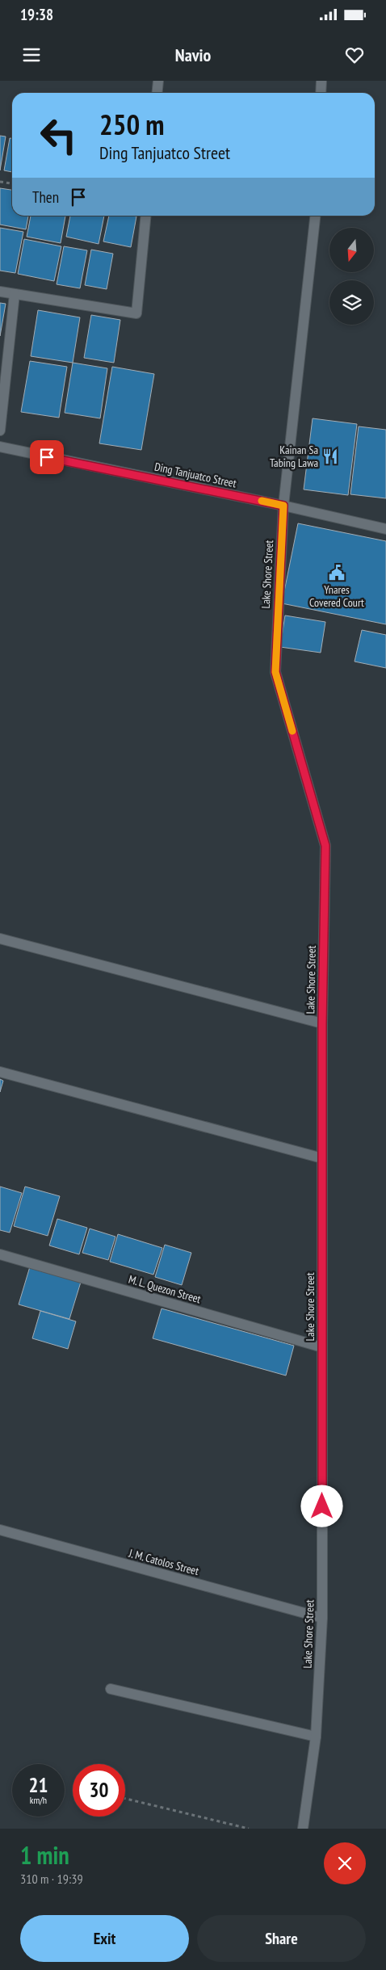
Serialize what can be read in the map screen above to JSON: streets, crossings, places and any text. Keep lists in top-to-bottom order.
{
  "streets": {
    "street": [
      "Ding Tanjuatco Street",
      "Lake Shore Street",
      "M. L. Quezon Street",
      "J. M. Catolos Street"
    ]
  },
  "crossings": [
    ["Ding Tanjuatco Street", "Lake Shore Street"],
    ["Lake Shore Street", "M. L. Quezon Street"],
    ["Lake Shore Street", "J. M. Catolos Street"]
  ],
  "places": {
    "restaurant": ["Kainan Sa Tabing Lawa"],
    "public building": ["Ynares Covered Court"]
  },
  "north": "bottom",
  "page": {
    "status": "19:38",
    "header": "Navio",
    "turn": ["250 m", "Ding Tanjuatco Street"],
    "then": "Then",
    "speed": "21 km/h",
    "limit": "30",
    "heading": ["1 min", "310 m · 19:39"],
    "buttons": ["Exit", "Share"]
  }
}
